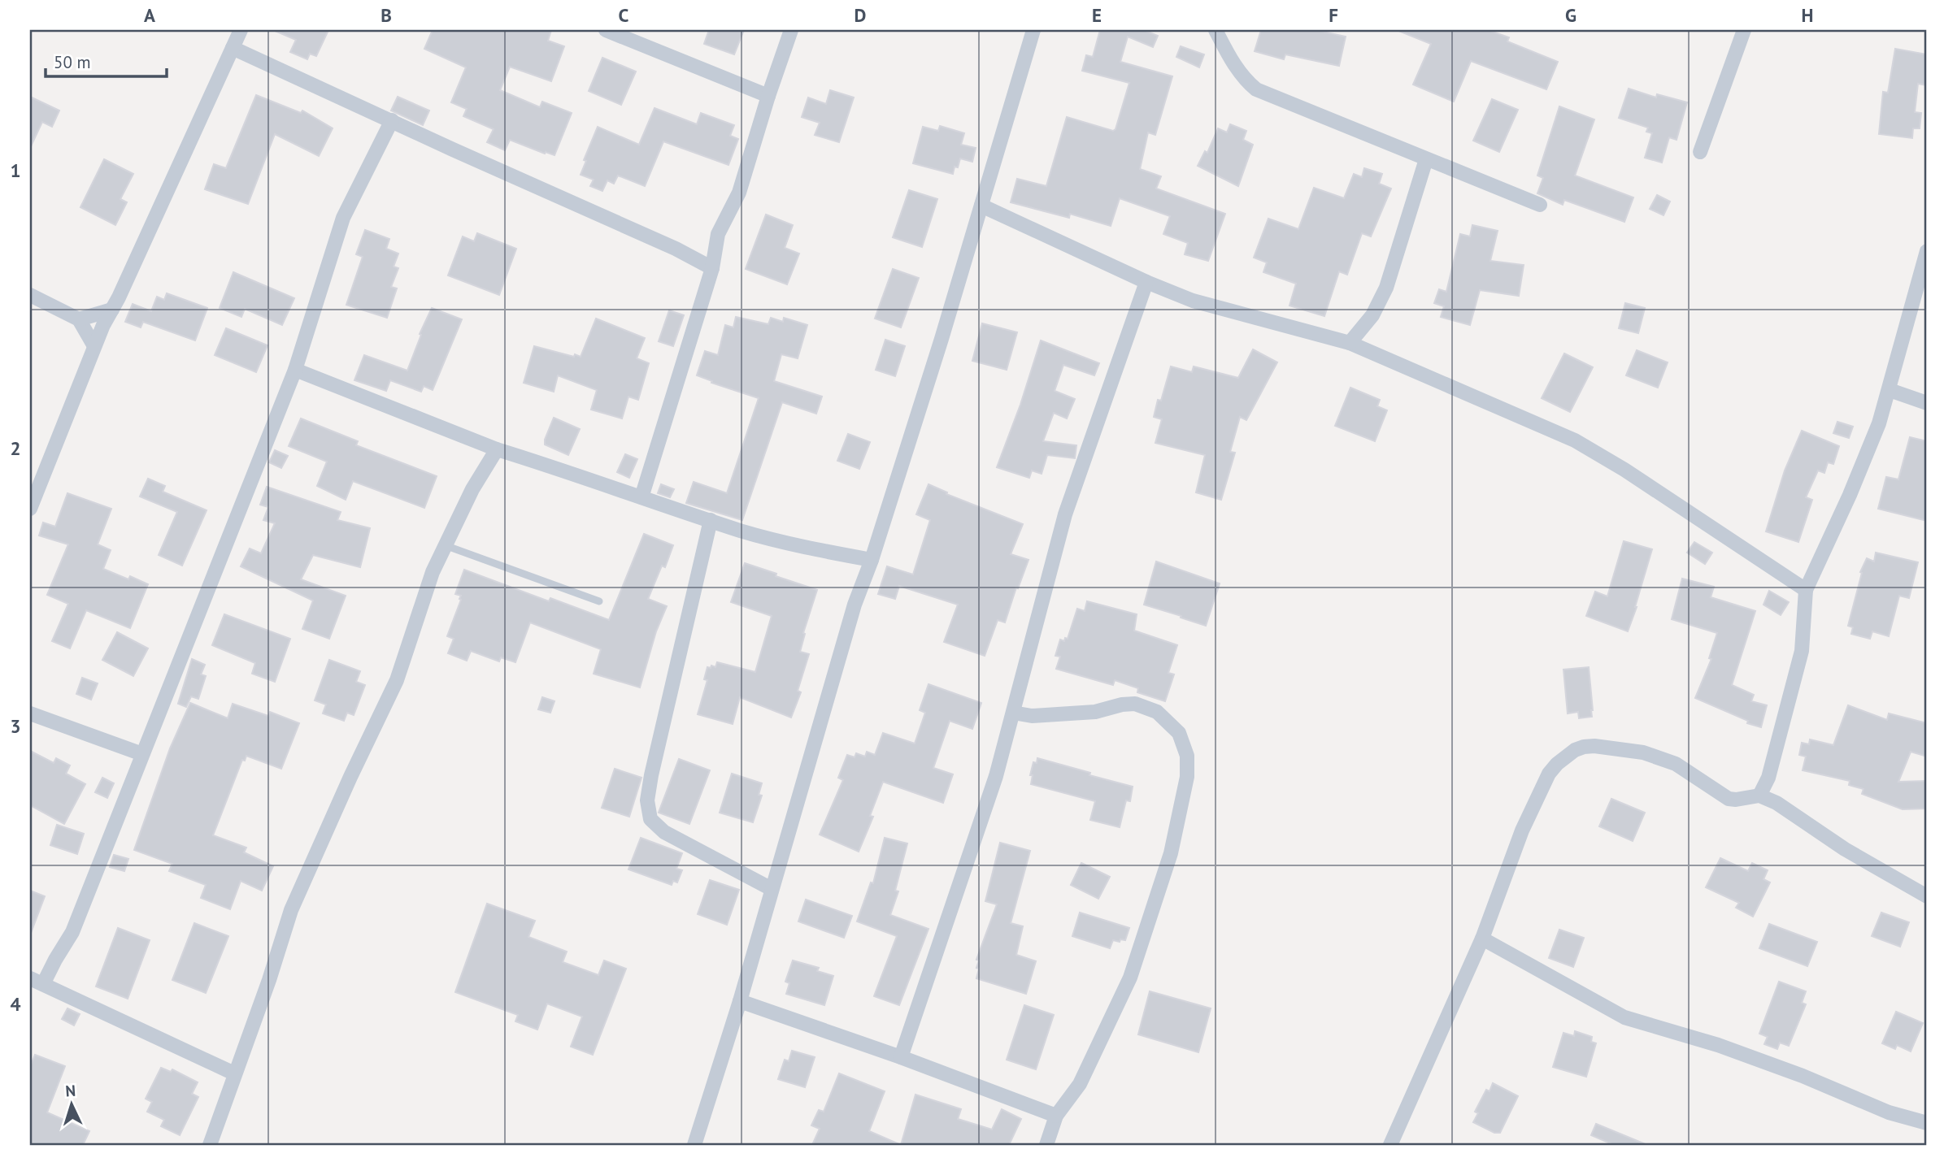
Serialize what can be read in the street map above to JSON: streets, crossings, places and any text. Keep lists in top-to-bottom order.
{
  "scale_bar": "50 m",
  "north": "top",
  "grid": {
    "columns": [
      "A",
      "B",
      "C",
      "D",
      "E",
      "F",
      "G",
      "H"
    ],
    "rows": [
      "1",
      "2",
      "3",
      "4"
    ]
  }
}
